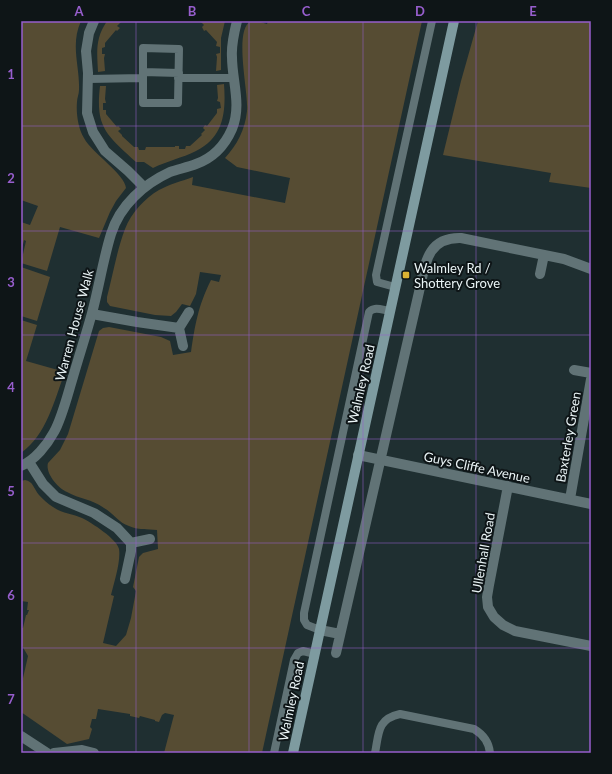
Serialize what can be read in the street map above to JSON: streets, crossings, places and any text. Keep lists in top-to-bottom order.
{
  "streets": {
    "main road": ["Walmley Road"],
    "street": [
      "Warren House Walk",
      "Baxterley Green",
      "Guys Cliffe Avenue",
      "Ullenhall Road"
    ]
  },
  "crossings": [
    ["Walmley Road", "Guys Cliffe Avenue"],
    ["Baxterley Green", "Guys Cliffe Avenue"],
    ["Guys Cliffe Avenue", "Ullenhall Road"]
  ],
  "places": {
    "transit": ["Walmley Rd / Shottery Grove"]
  },
  "grid": {
    "columns": [
      "A",
      "B",
      "C",
      "D",
      "E"
    ],
    "rows": [
      "1",
      "2",
      "3",
      "4",
      "5",
      "6",
      "7"
    ]
  }
}
